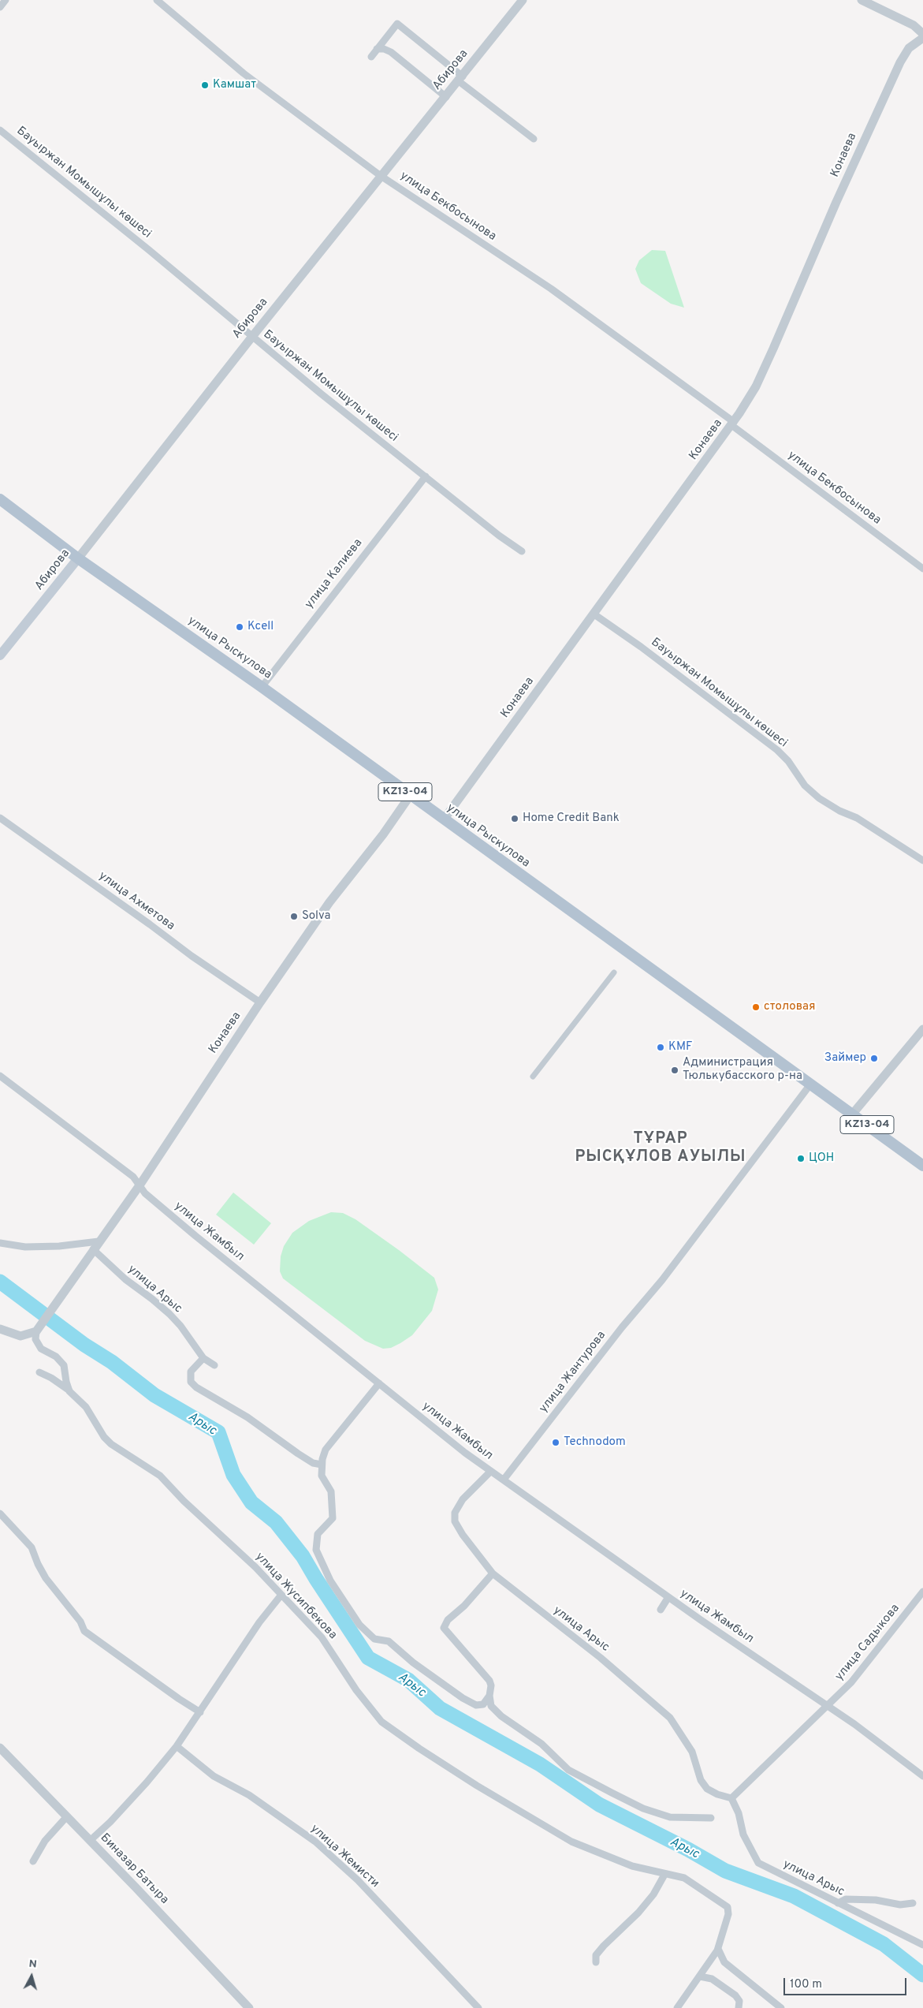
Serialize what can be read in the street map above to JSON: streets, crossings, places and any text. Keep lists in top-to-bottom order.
{
  "streets": {
    "main road": ["Абирова", "улица Рыскулова", "KZ13-04"],
    "street": [
      "Конаева",
      "Бауыржан Момышұлы көшесі",
      "улица Бекбосынова",
      "улица Калиева",
      "улица Ахметова",
      "улица Жамбыл",
      "улица Арыс",
      "улица Жантурова",
      "улица Жусипбекова",
      "улица Садыкова",
      "улица Жемисти",
      "Биназар Батыра"
    ]
  },
  "crossings": [
    ["Абирова", "Бауыржан Момышұлы көшесі"],
    ["Абирова", "улица Бекбосынова"],
    ["Абирова", "улица Рыскулова"],
    ["Конаева", "Бауыржан Момышұлы көшесі"],
    ["Конаева", "улица Бекбосынова"],
    ["Конаева", "улица Рыскулова"],
    ["Конаева", "улица Ахметова"],
    ["Конаева", "улица Жамбыл"],
    ["Конаева", "улица Арыс"],
    ["Бауыржан Момышұлы көшесі", "улица Калиева"],
    ["улица Калиева", "улица Рыскулова"],
    ["улица Рыскулова", "улица Жантурова"],
    ["улица Жамбыл", "улица Арыс"],
    ["улица Жамбыл", "улица Жантурова"],
    ["улица Жамбыл", "улица Садыкова"]
  ],
  "districts": ["ТҰРАР РЫСҚҰЛОВ АУЫЛЫ"],
  "water": ["Арыс"],
  "places": [
    "Камшат",
    "Kcell",
    "Home Credit Bank",
    "Solva",
    "столовая",
    "KMF",
    "Займер",
    "Администрация Тюлькубасского р-на",
    "ЦОН",
    "Technodom"
  ],
  "scale_bar": "100 m",
  "north": "top"
}
